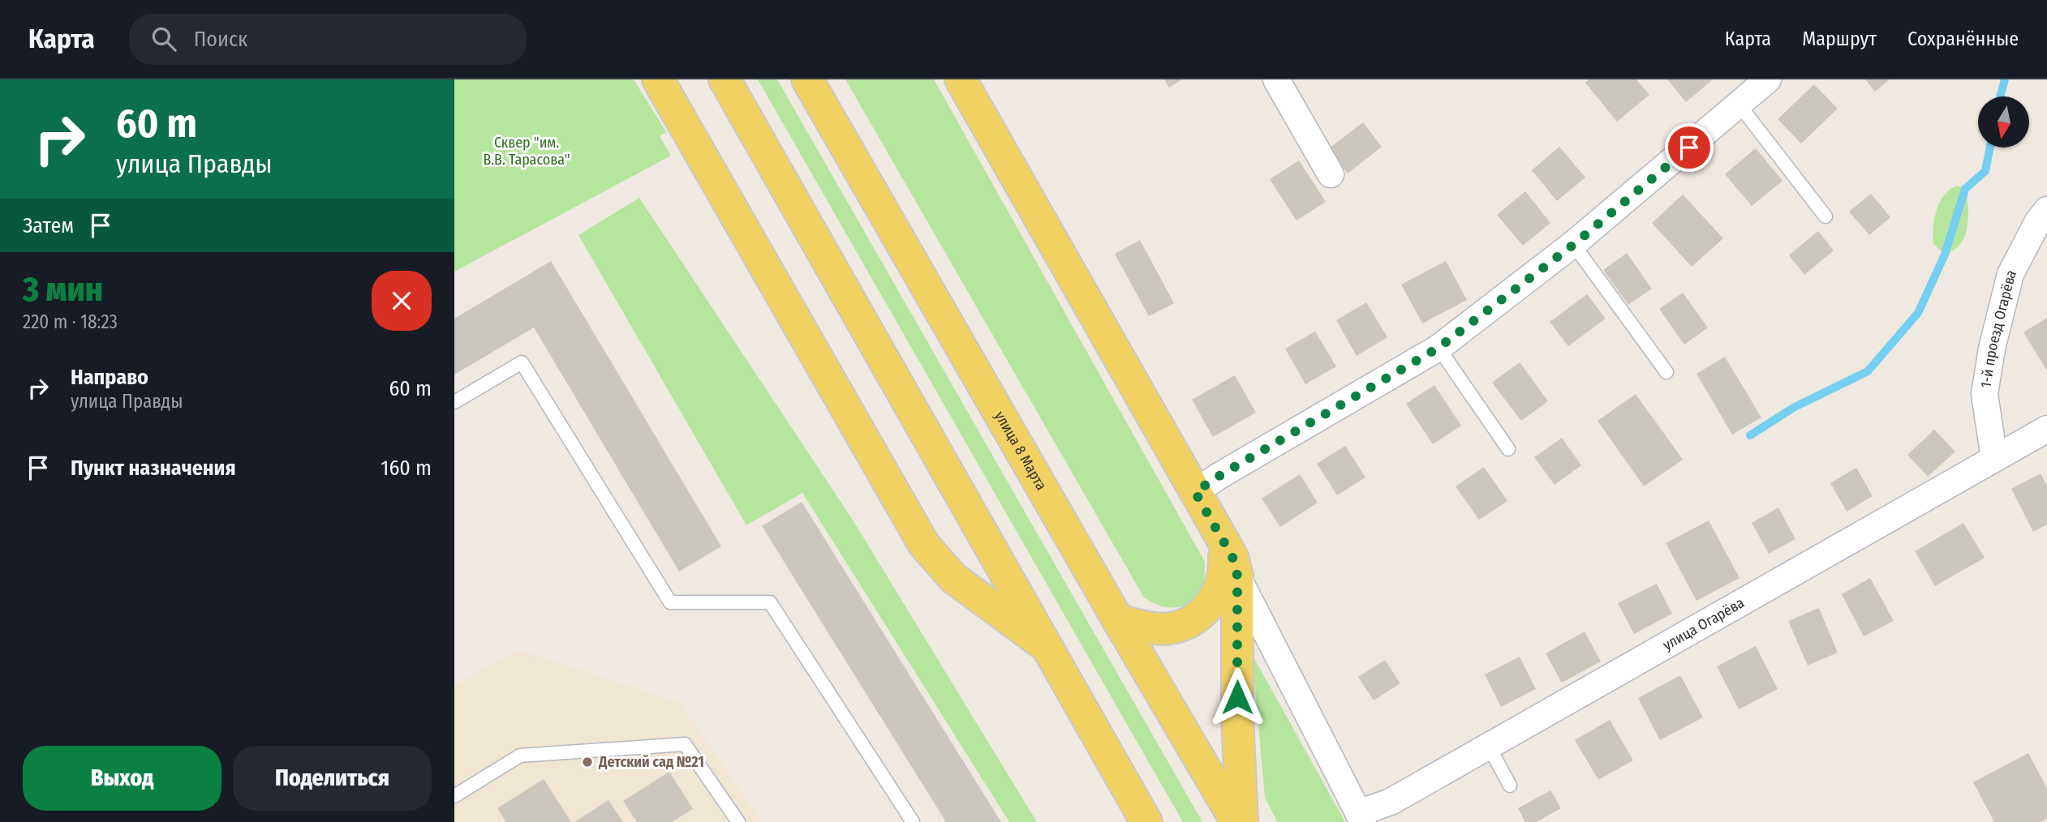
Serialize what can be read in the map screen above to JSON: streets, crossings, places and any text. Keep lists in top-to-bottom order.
{
  "streets": {
    "main road": ["улица 8 Марта"],
    "street": ["1-й проезд Огарёва", "улица Огарёва"]
  },
  "crossings": [
    ["1-й проезд Огарёва", "улица Огарёва"]
  ],
  "parks": ["Сквер \"им. В.В. Тарасова\""],
  "places": ["Детский сад №21"],
  "north": "bottom",
  "page": {
    "header": "Карта",
    "search": "Поиск",
    "nav": ["Карта", "Маршрут", "Сохранённые"],
    "turn": ["60 m", "улица Правды"],
    "then": "Затем",
    "heading": ["3 мин", "220 m · 18:23"],
    "list": [
      {
        "name": "Направо",
        "note": "улица Правды",
        "value": "60 m"
      },
      {
        "name": "Пункт назначения",
        "value": "160 m"
      }
    ],
    "buttons": ["Выход", "Поделиться"]
  }
}
